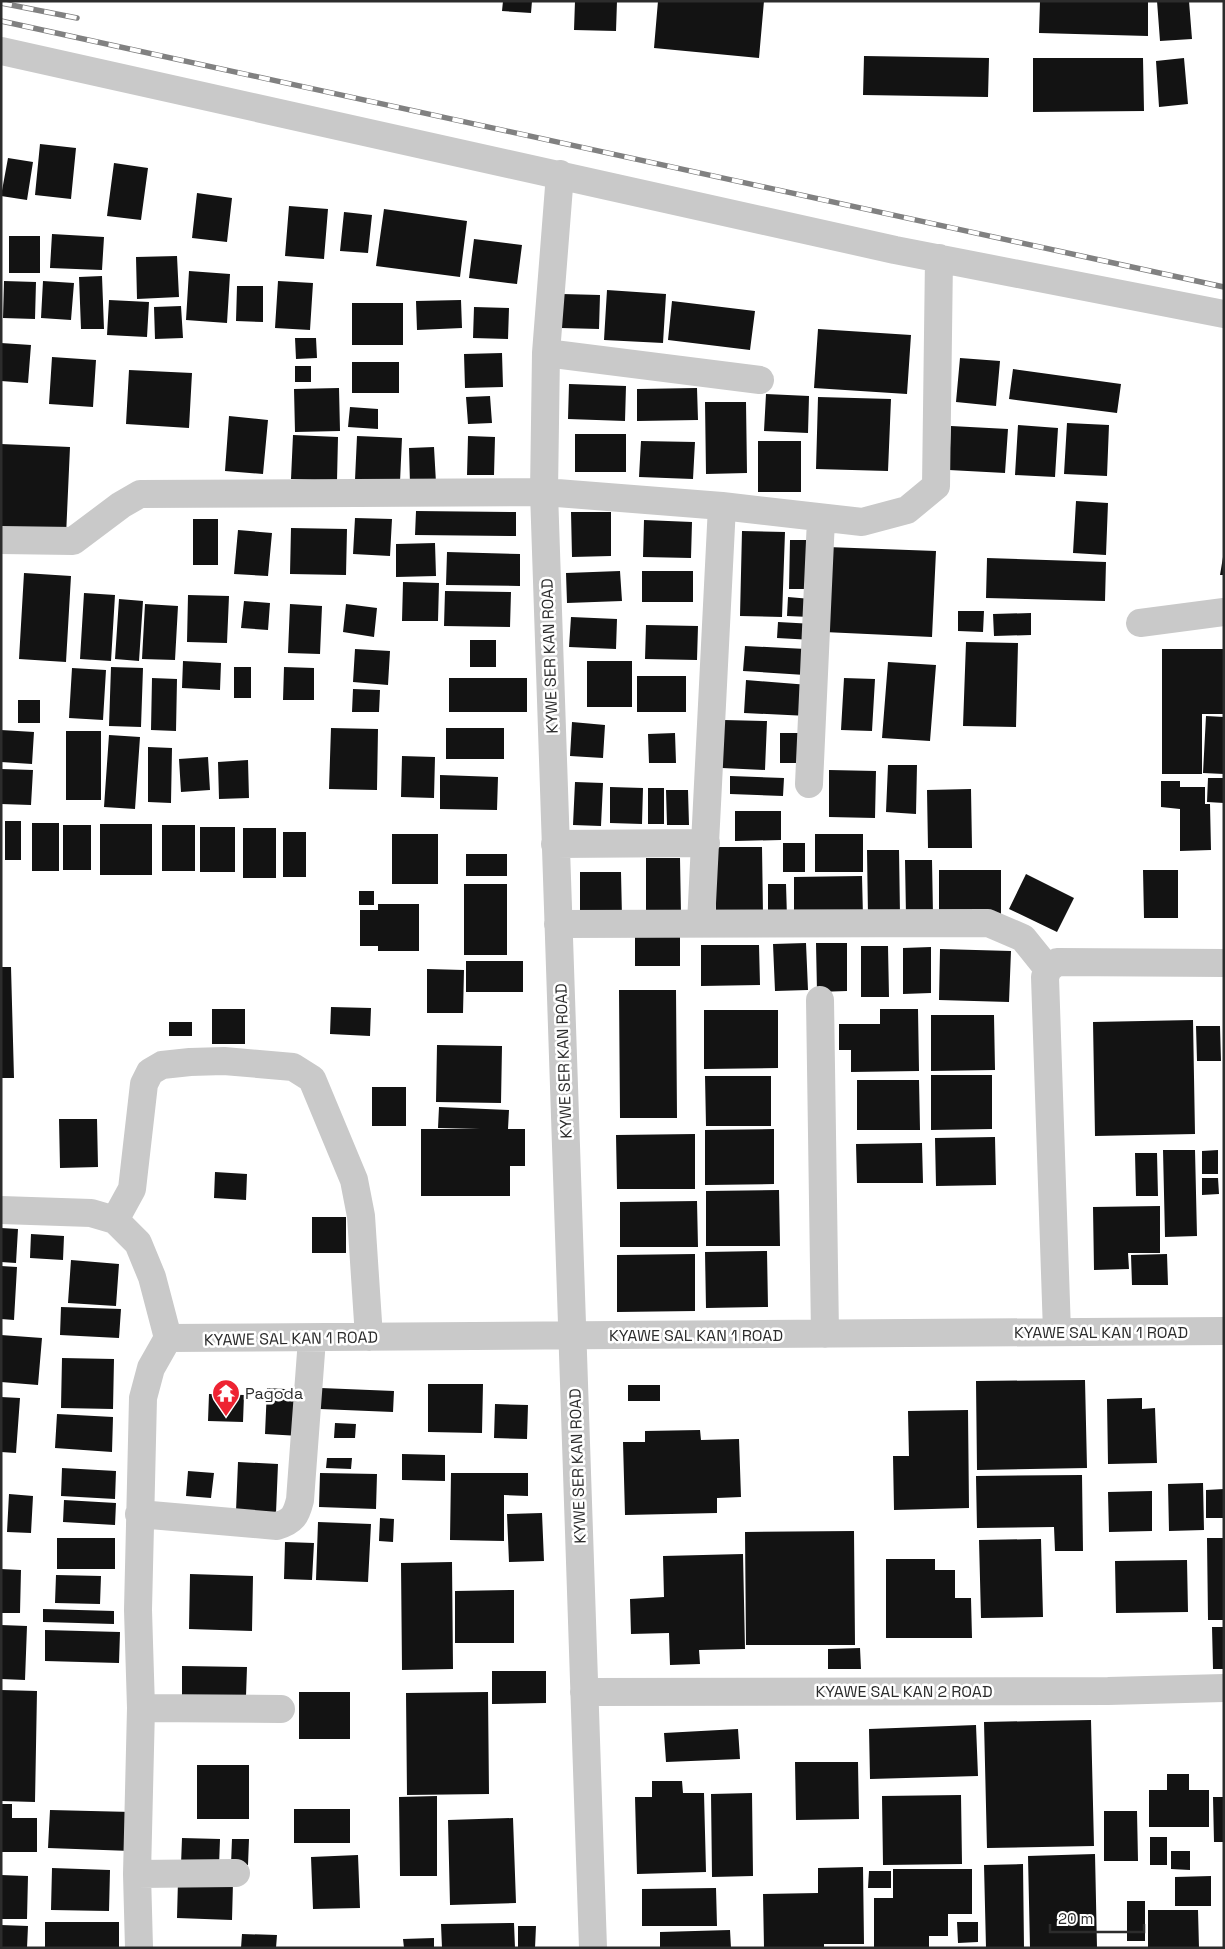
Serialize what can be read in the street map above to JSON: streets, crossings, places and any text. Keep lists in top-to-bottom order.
{
  "streets": {
    "street": ["KYWE SER KAN ROAD", "KYAWE SAL KAN 1 ROAD", "KYAWE SAL KAN 2 ROAD"]
  },
  "crossings": [
    ["KYWE SER KAN ROAD", "KYAWE SAL KAN 1 ROAD"],
    ["KYWE SER KAN ROAD", "KYAWE SAL KAN 2 ROAD"]
  ],
  "places": {
    "temple": ["Pagoda"]
  },
  "scale_bar": "20 m"
}
